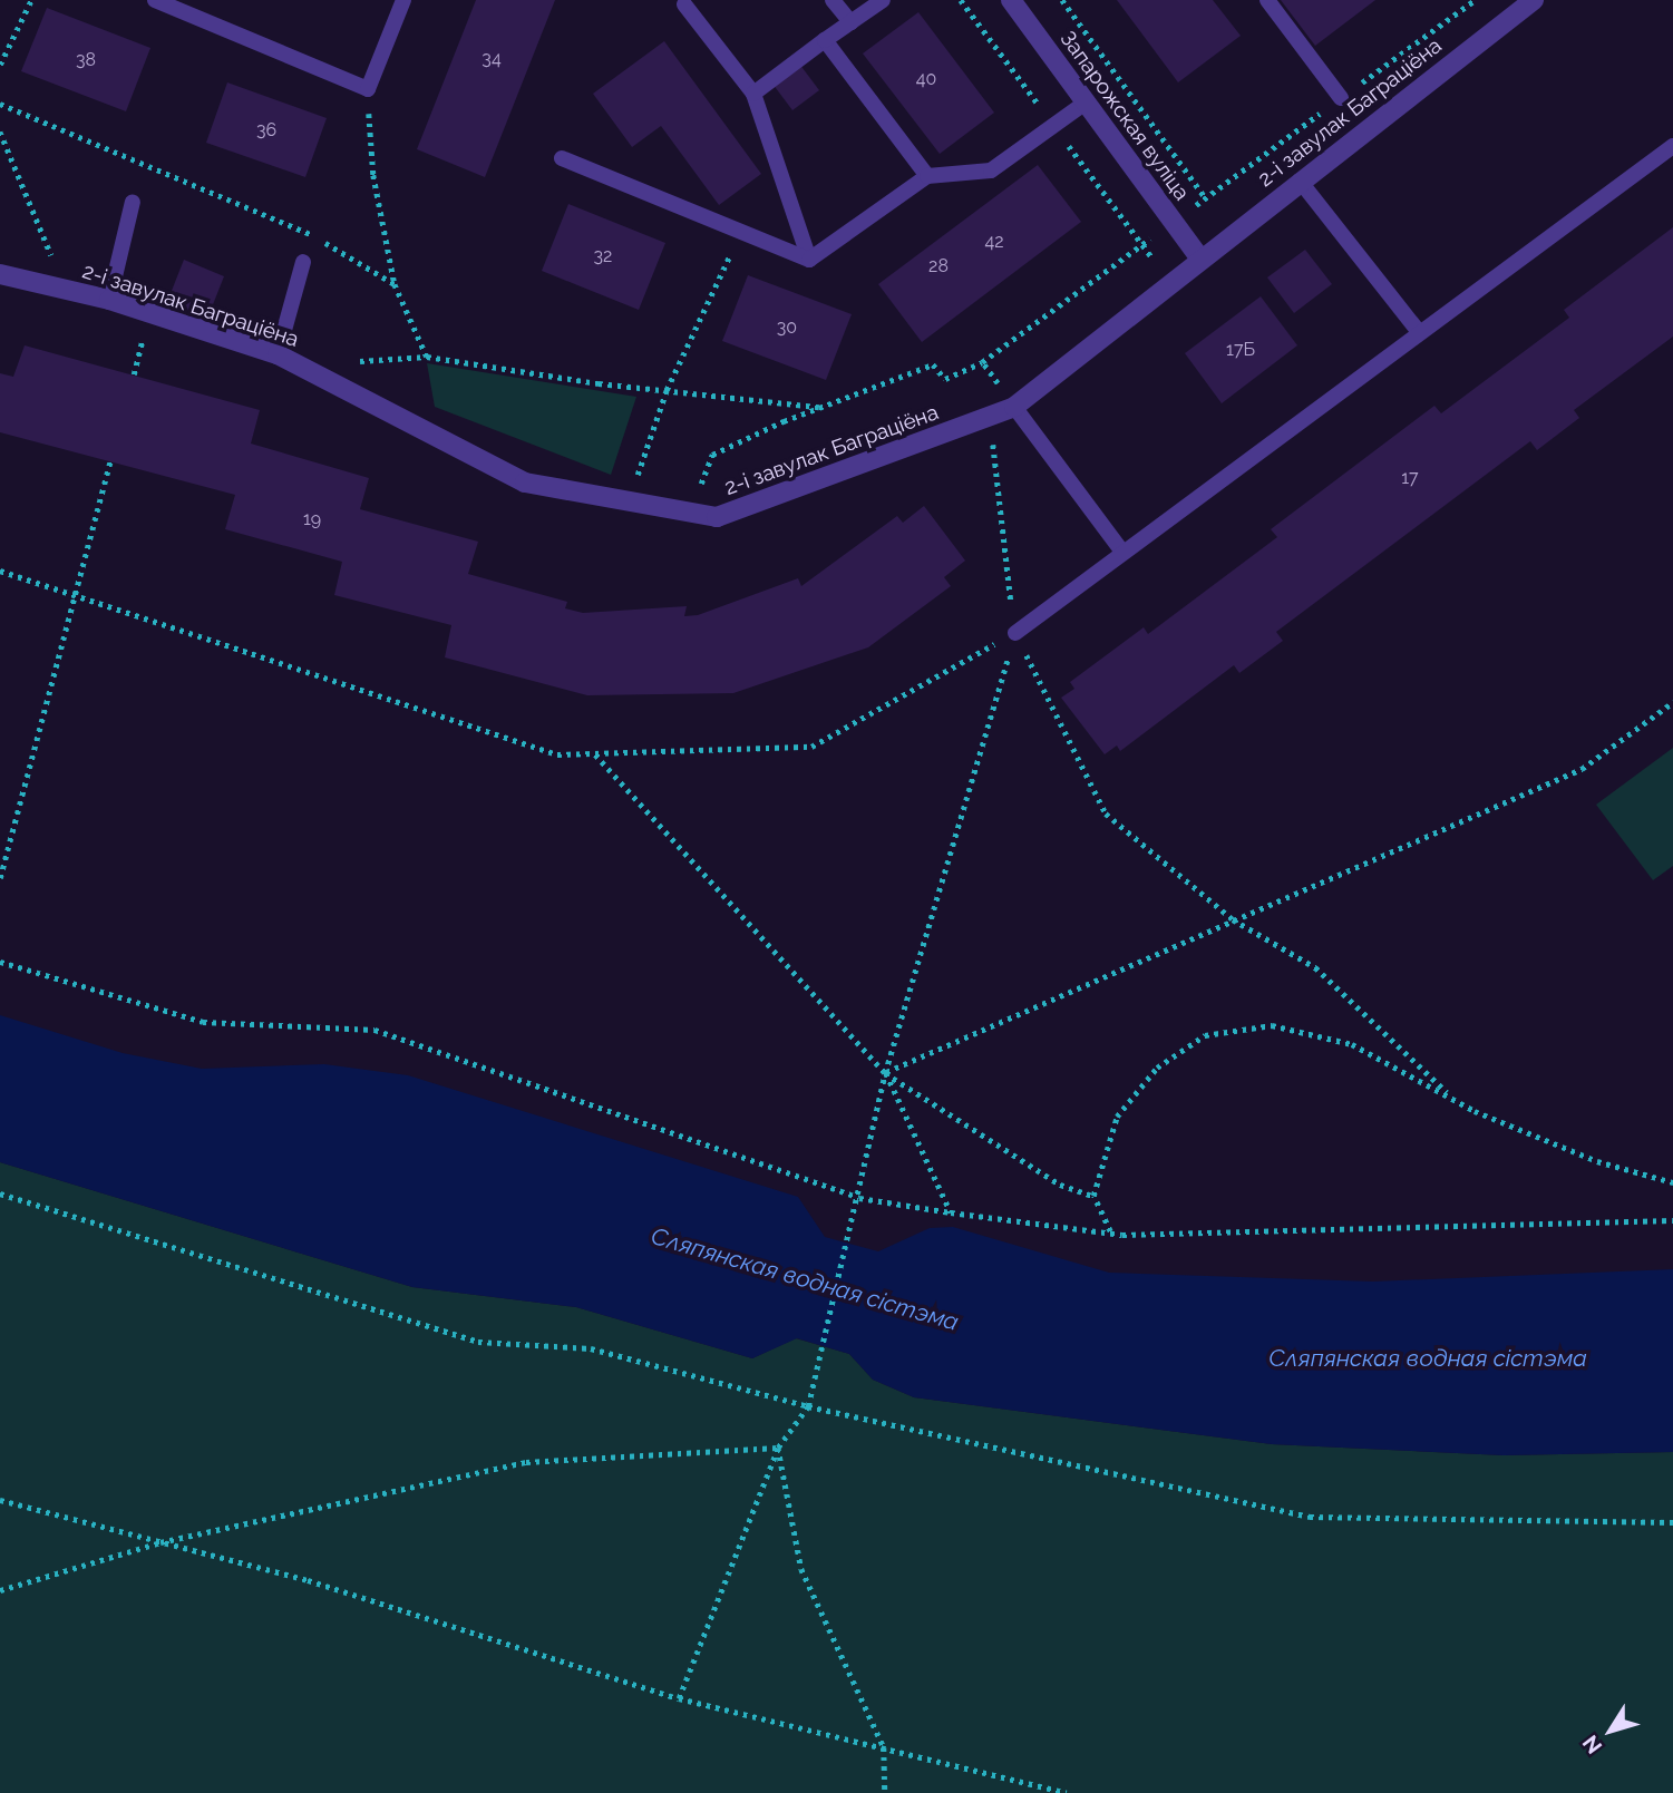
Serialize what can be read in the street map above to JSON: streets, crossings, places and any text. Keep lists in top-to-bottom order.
{
  "streets": {
    "street": ["2-і завулак Баграціёна", "Запарожская вуліца"]
  },
  "crossings": [
    ["2-і завулак Баграціёна", "Запарожская вуліца"]
  ],
  "water": ["Сляпянская водная сістэма"],
  "house_numbers": [
    "34",
    "38",
    "40",
    "36",
    "42",
    "32",
    "28",
    "30",
    "17Б",
    "17",
    "19"
  ],
  "north": "bottom left"
}
